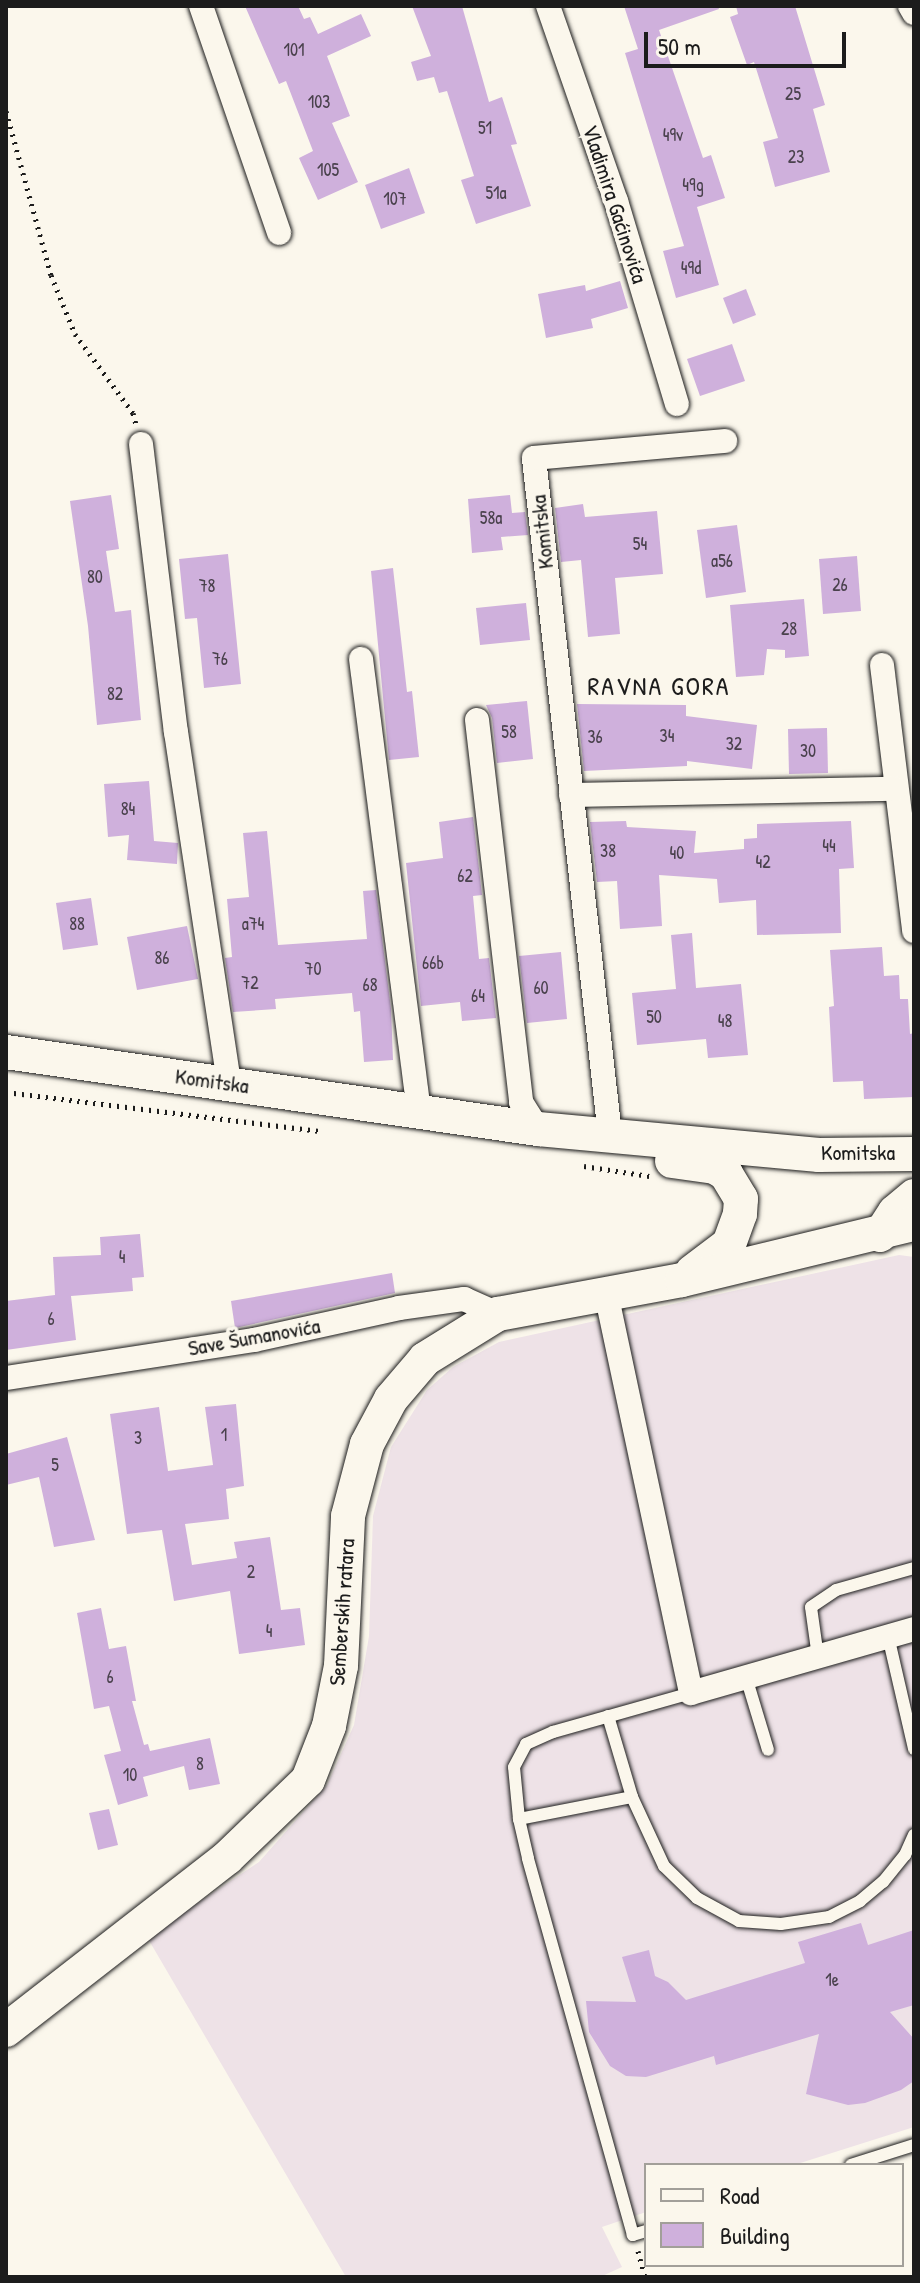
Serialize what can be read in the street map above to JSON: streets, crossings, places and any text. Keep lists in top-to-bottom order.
{
  "streets": {
    "main road": ["Komitska", "Semberskih ratara"],
    "street": ["Vladimira Gaćinovića", "Save Šumanovića"]
  },
  "crossings": [
    ["Save Šumanovića", "Semberskih ratara"]
  ],
  "districts": ["RAVNA GORA"],
  "house_numbers": [
    "101",
    "25",
    "103",
    "51",
    "49v",
    "23",
    "105",
    "49g",
    "51a",
    "107",
    "49d",
    "58a",
    "54",
    "a56",
    "80",
    "26",
    "78",
    "28",
    "76",
    "82",
    "58",
    "34",
    "36",
    "32",
    "30",
    "84",
    "44",
    "38",
    "40",
    "42",
    "62",
    "88",
    "a74",
    "86",
    "66b",
    "70",
    "72",
    "68",
    "60",
    "64",
    "50",
    "48",
    "4",
    "6",
    "1",
    "3",
    "5",
    "2",
    "4",
    "6",
    "8",
    "10",
    "1e"
  ],
  "legend": ["Road", "Building"],
  "scale_bar": "50 m"
}
